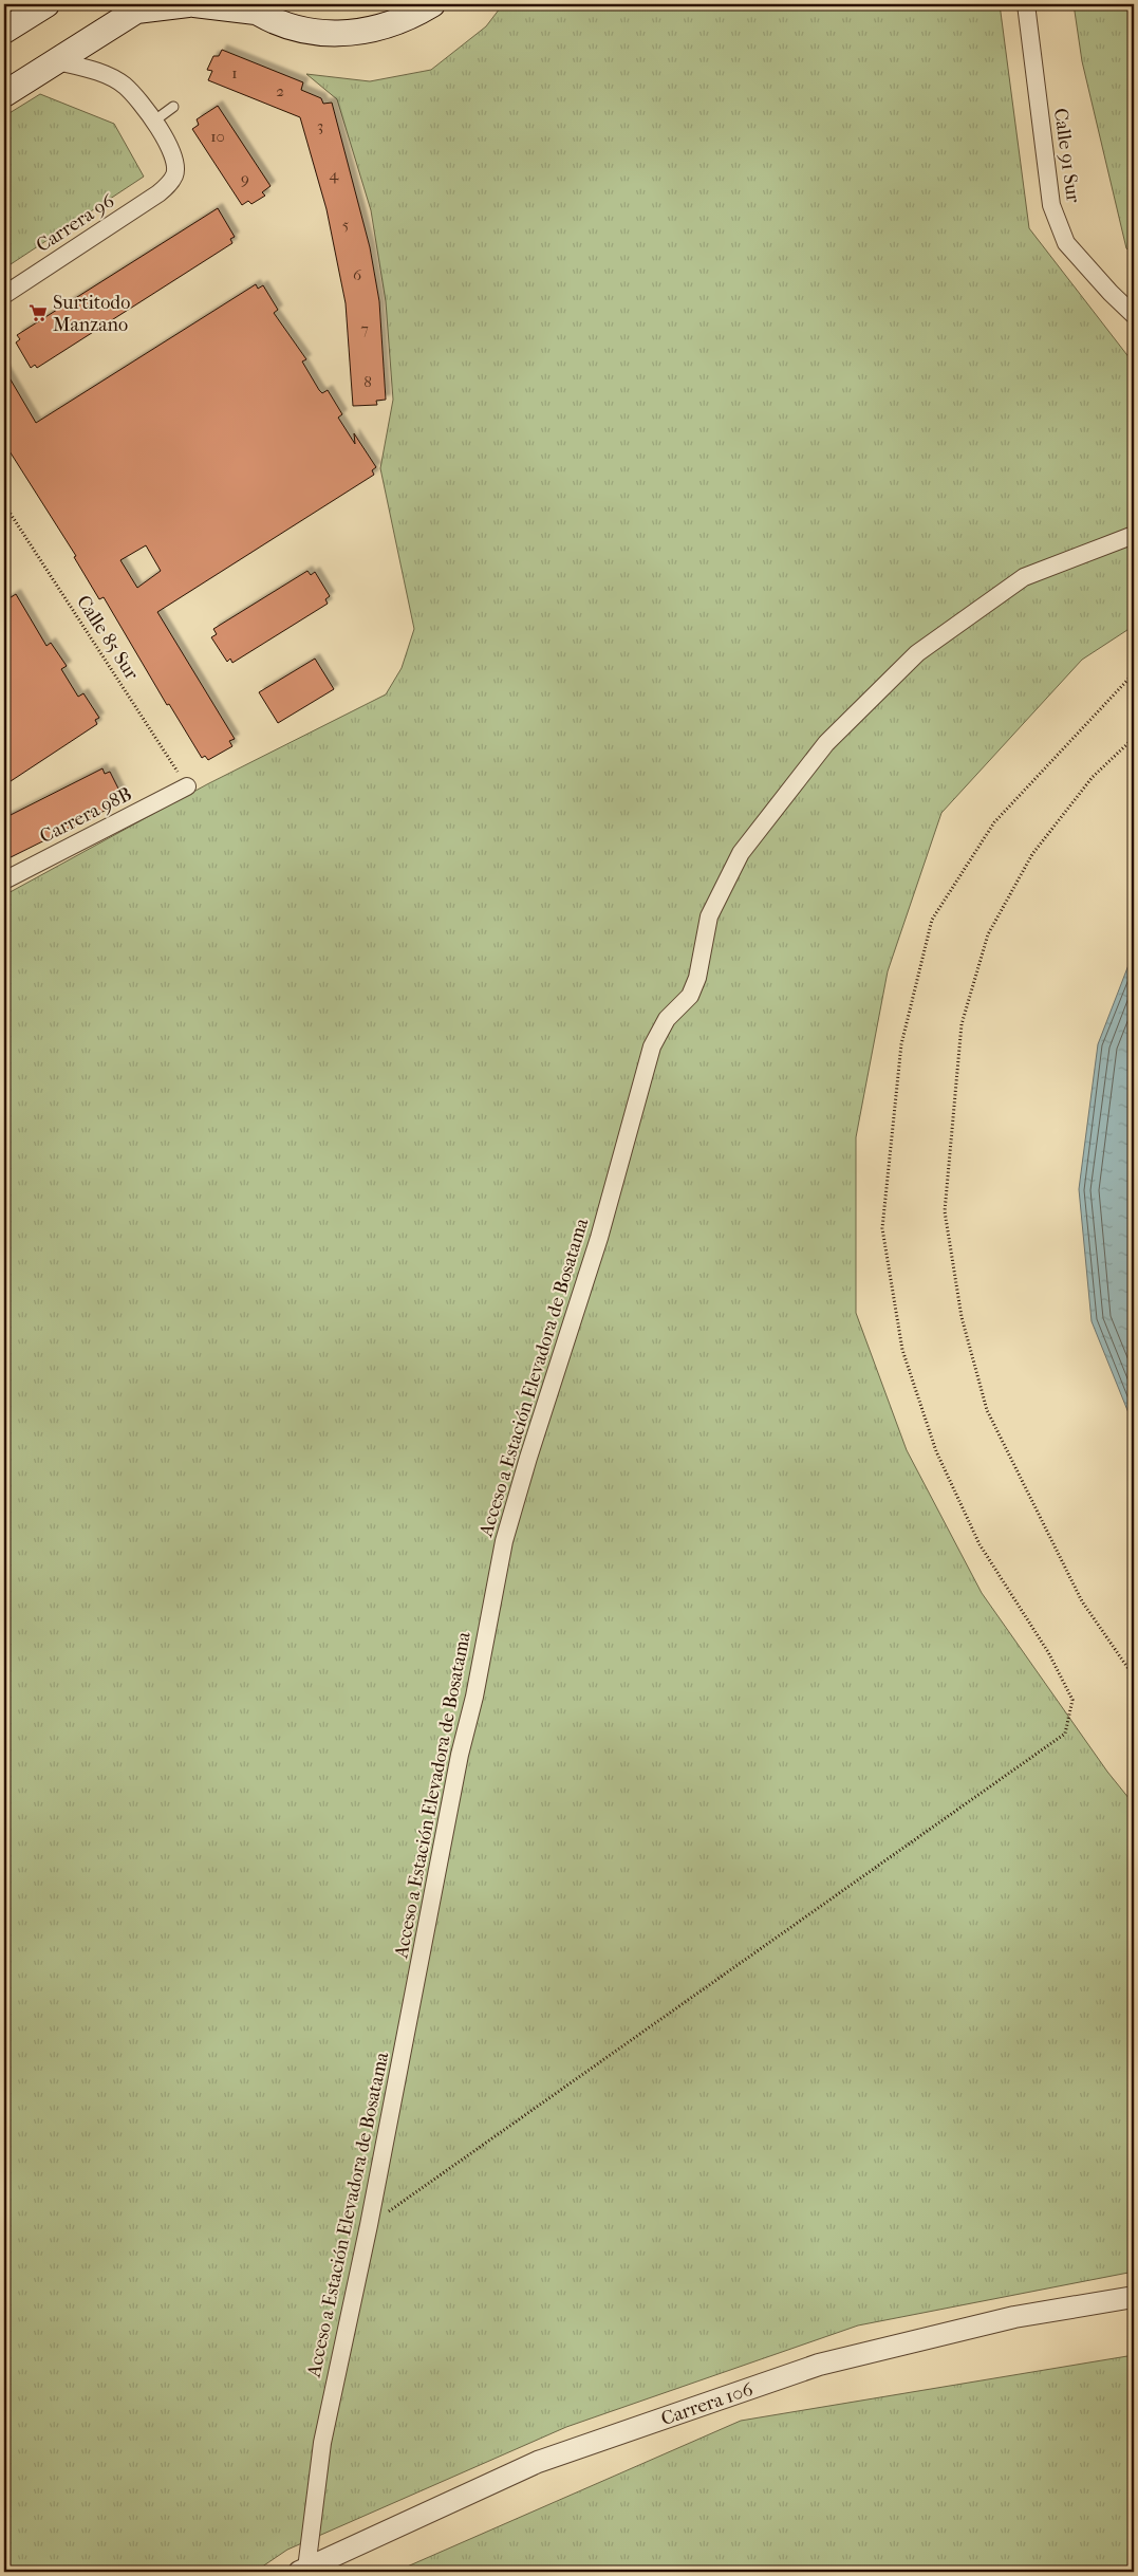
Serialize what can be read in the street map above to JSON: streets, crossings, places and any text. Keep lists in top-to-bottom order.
{
  "streets": {
    "street": [
      "Calle 91 Sur",
      "Carrera 96",
      "Carrera 98B",
      "Acceso a Estación Elevadora de Bosatama",
      "Carrera 106"
    ],
    "path": ["Calle 85 Sur"]
  },
  "crossings": [
    ["Calle 85 Sur", "Carrera 98B"],
    ["Acceso a Estación Elevadora de Bosatama", "Carrera 106"]
  ],
  "places": {
    "supermarket": ["Surtitodo Manzano"]
  },
  "house_numbers": [
    "1",
    "2",
    "3",
    "10",
    "4",
    "9",
    "5",
    "6",
    "7",
    "8"
  ]
}
